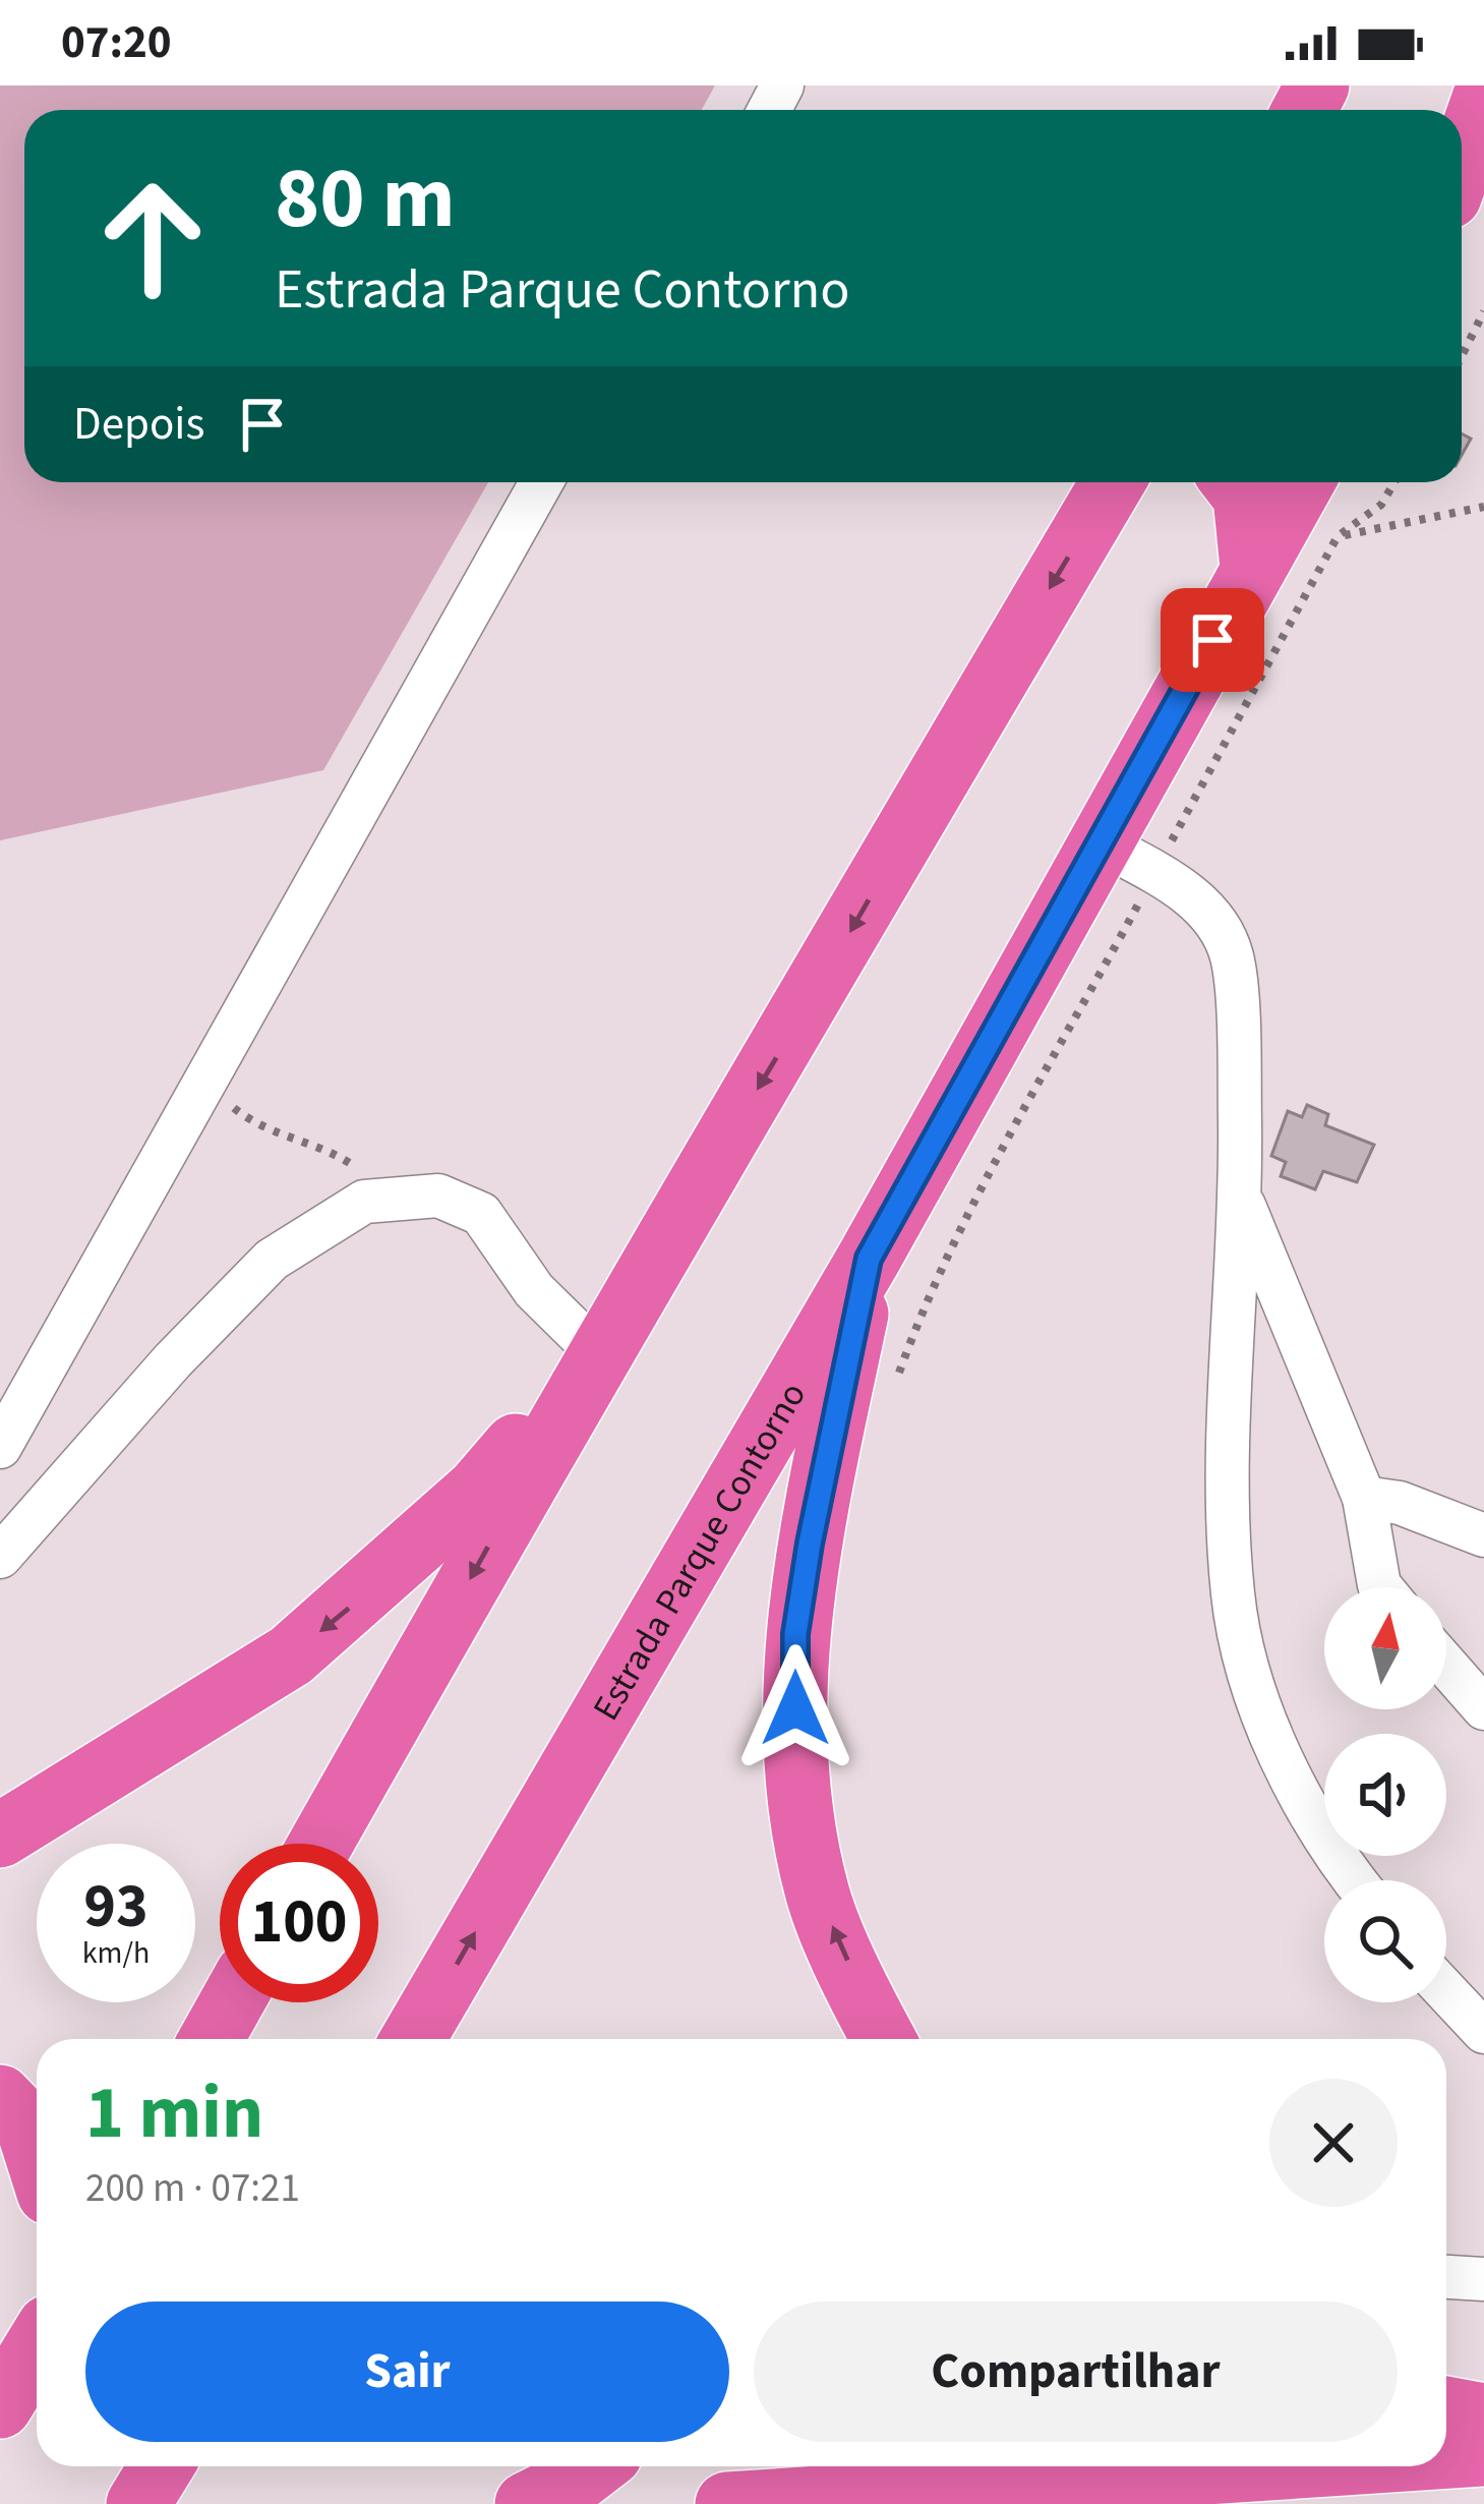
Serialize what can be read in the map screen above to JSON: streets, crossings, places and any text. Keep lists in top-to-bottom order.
{
  "streets": {
    "highway": ["Estrada Parque Contorno"]
  },
  "north": "top",
  "page": {
    "status": "07:20",
    "turn": ["80 m", "Estrada Parque Contorno"],
    "then": "Depois",
    "speed": "93 km/h",
    "limit": "100",
    "heading": ["1 min", "200 m · 07:21"],
    "buttons": ["Sair", "Compartilhar"]
  }
}
